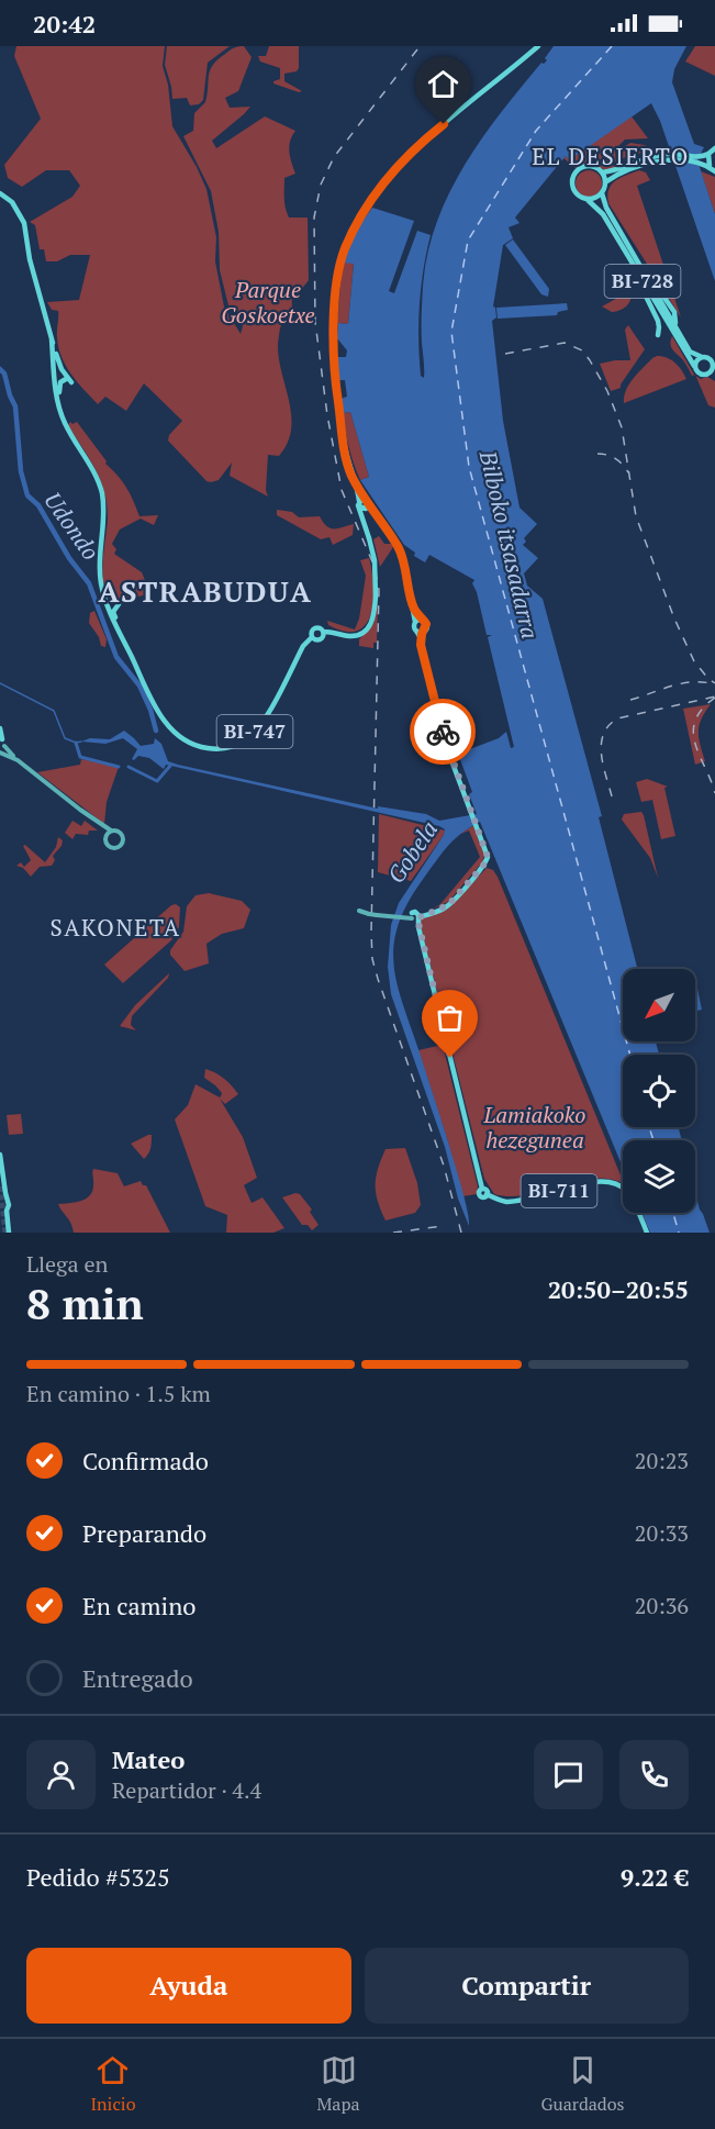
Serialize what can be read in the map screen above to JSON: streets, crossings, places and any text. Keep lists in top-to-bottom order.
{
  "streets": {
    "main road": ["BI-728", "BI-747", "BI-711"]
  },
  "districts": ["EL DESIERTO", "ASTRABUDUA", "SAKONETA"],
  "water": ["Udondo", "Bilboko itsasadarra", "Gobela"],
  "parks": ["Parque Goskoetxe", "Lamiakoko hezegunea"],
  "north": "bottom left",
  "page": {
    "status": "20:42",
    "heading": ["8 min", "Llega en", "20:50–20:55"],
    "panel": [
      "Mateo",
      "Repartidor · 4.4",
      "Pedido #5325",
      "9.22 €"
    ],
    "bar": "En camino · 1.5 km",
    "list": [
      ["Confirmado", "20:23"],
      ["Preparando", "20:33"],
      ["En camino", "20:36"],
      "Entregado"
    ],
    "buttons": ["Ayuda", "Compartir"],
    "tabs": ["Inicio", "Mapa", "Guardados"]
  }
}
